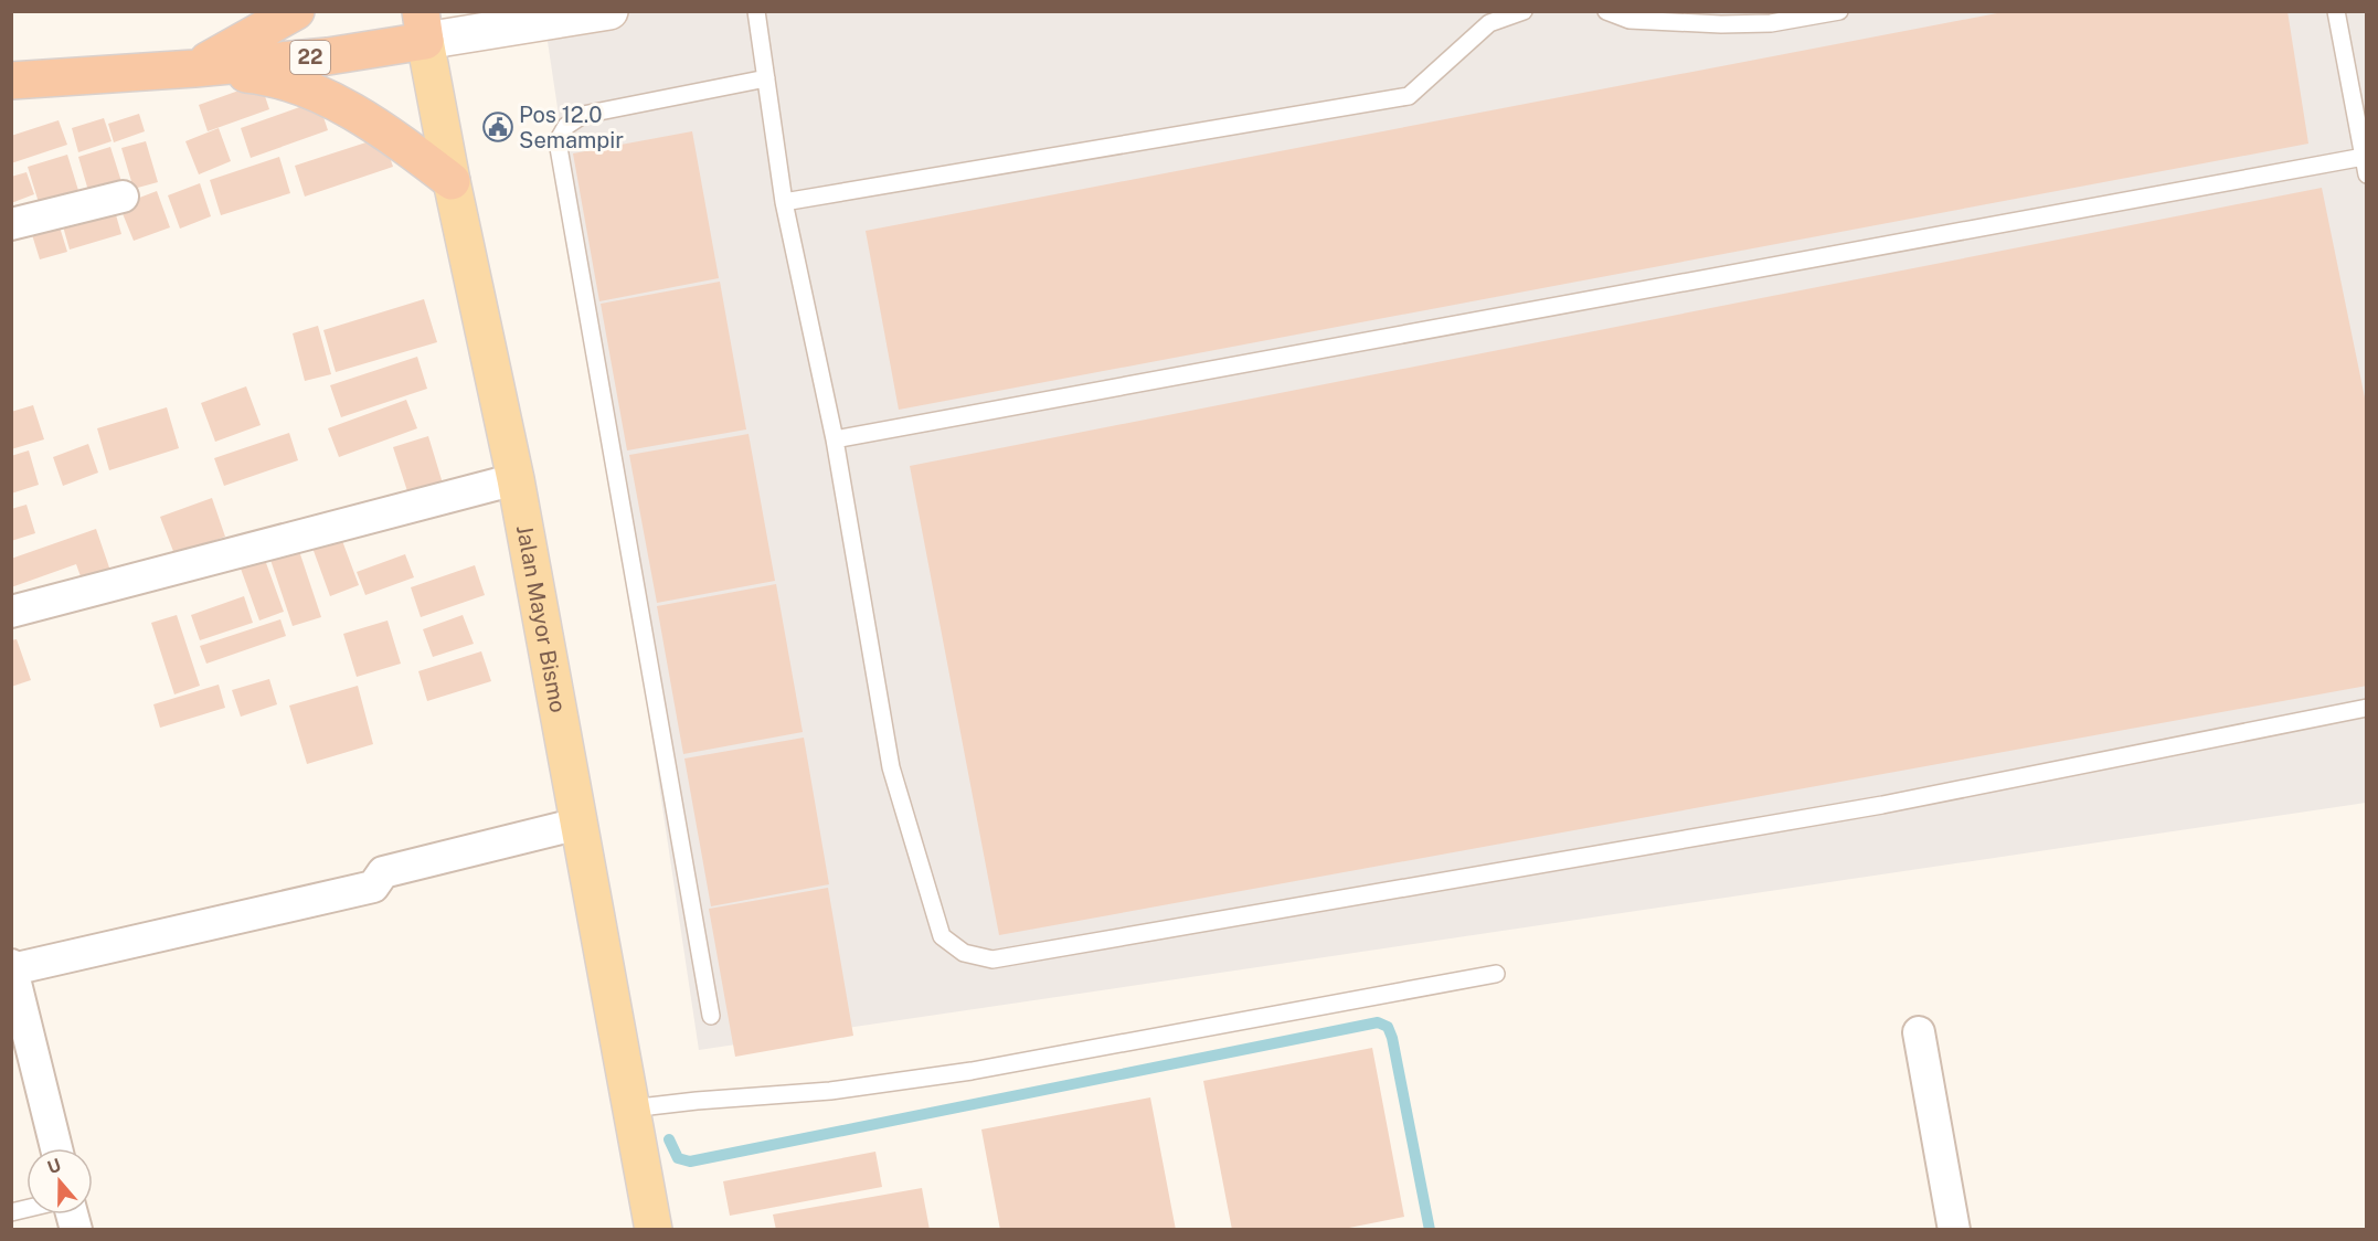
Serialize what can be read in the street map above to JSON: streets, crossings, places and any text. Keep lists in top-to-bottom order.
{
  "streets": {
    "highway": ["22"],
    "main road": ["Jalan Mayor Bismo"]
  },
  "crossings": [
    ["22", "Jalan Mayor Bismo"]
  ],
  "places": {
    "public building": ["Pos 12.0 Semampir"]
  },
  "north": "top"
}
